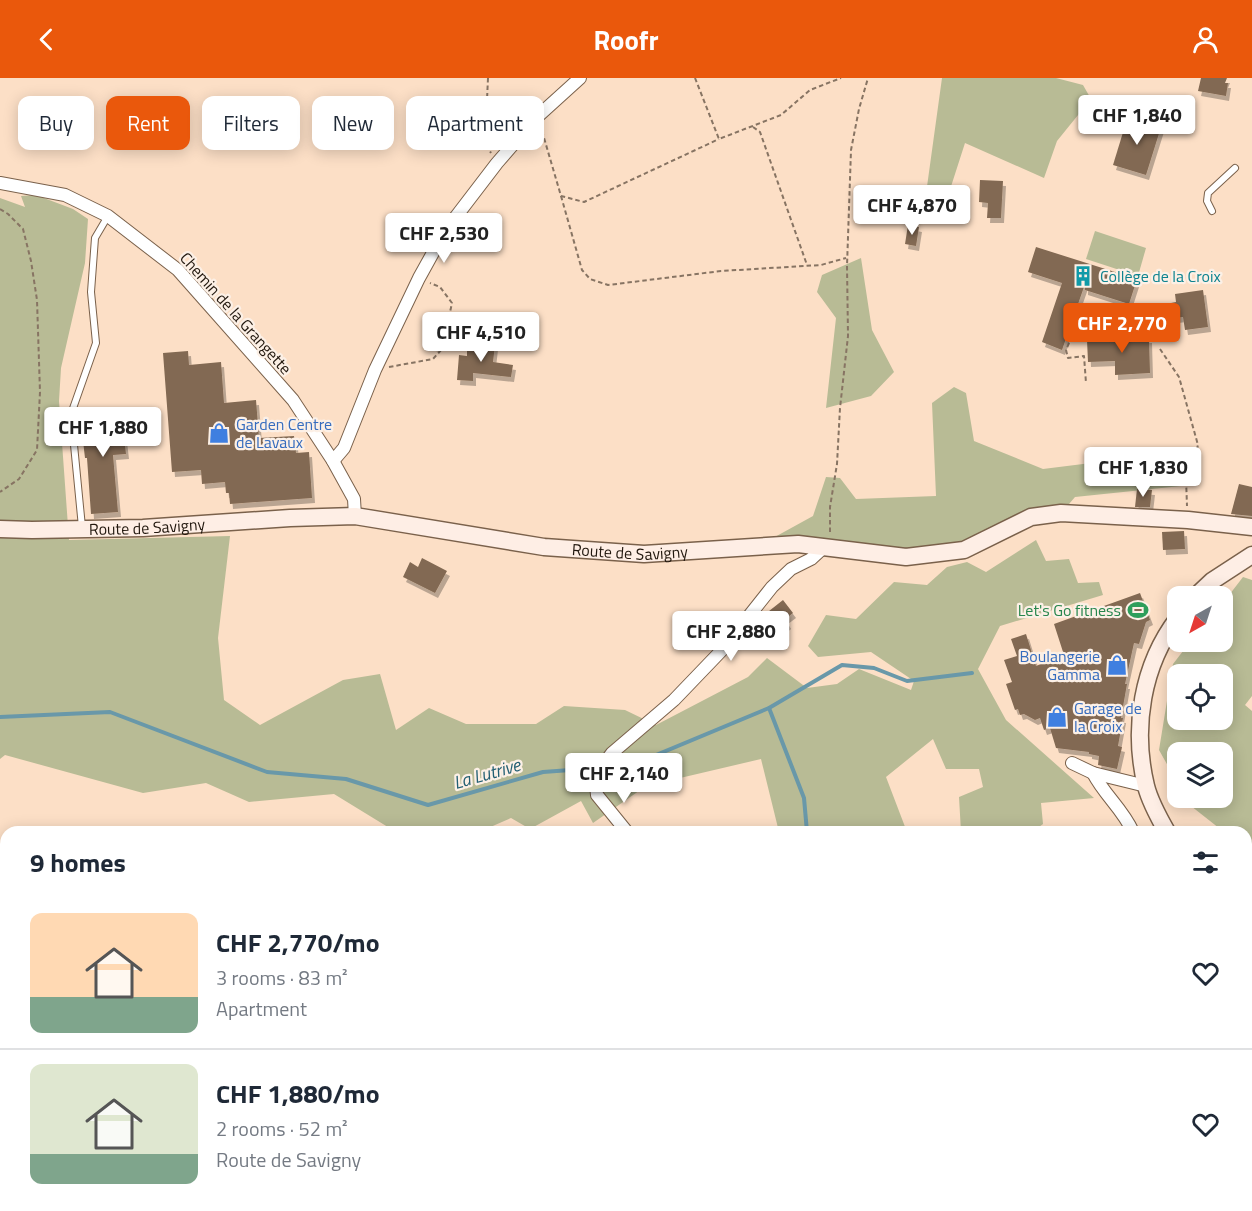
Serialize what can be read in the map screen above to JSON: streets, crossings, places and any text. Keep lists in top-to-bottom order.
{
  "streets": {
    "street": ["Chemin de la Grangette", "Route de Savigny"]
  },
  "crossings": [
    ["Chemin de la Grangette", "Route de Savigny"]
  ],
  "water": ["La Lutrive"],
  "places": {
    "building": ["Collège de la Croix"],
    "shop": ["Garden Centre de Lavaux", "Boulangerie Gamma", "Garage de la Croix"],
    "sports": ["Let's Go fitness"]
  },
  "north": "bottom left",
  "page": {
    "header": "Roofr",
    "price": [
      "CHF 1,840",
      "CHF 4,870",
      "CHF 2,530",
      "CHF 2,770",
      "CHF 4,510",
      "CHF 1,880",
      "CHF 1,830",
      "CHF 2,880",
      "CHF 2,140"
    ],
    "chip": [
      "Buy",
      "Rent",
      "Filters",
      "New",
      "Apartment"
    ],
    "heading": "9 homes",
    "list": [
      {
        "name": "CHF 2,770/mo",
        "note": "3 rooms · 83 m² · Apartment"
      },
      {
        "name": "CHF 1,880/mo",
        "note": "2 rooms · 52 m² · Route de Savigny"
      }
    ]
  }
}
